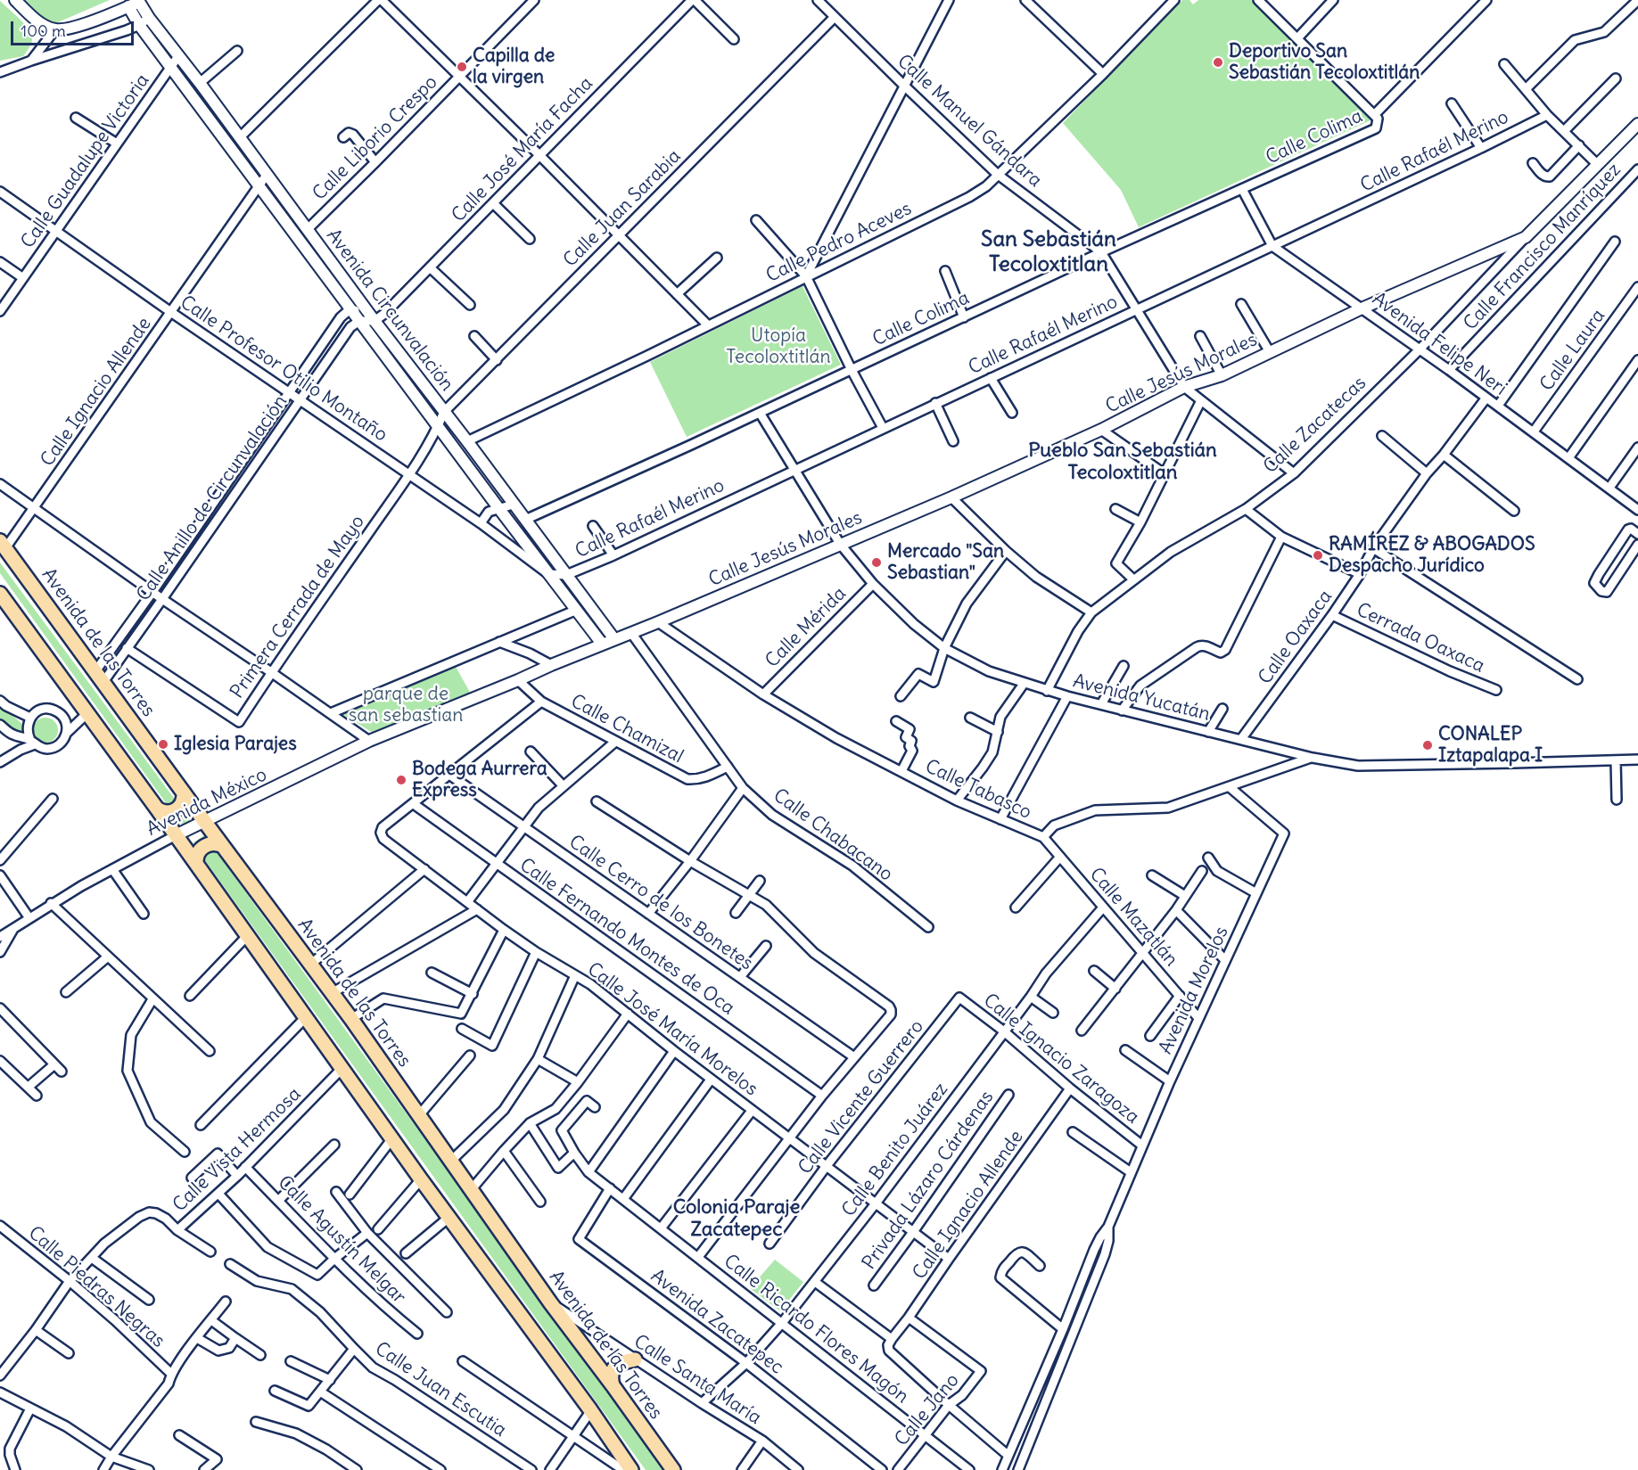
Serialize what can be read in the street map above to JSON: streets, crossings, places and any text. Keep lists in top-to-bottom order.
{
  "streets": {
    "main road": ["Avenida de las Torres"],
    "street": [
      "Calle Manuel Gándara",
      "Calle Colima",
      "Calle Liborio Crespo",
      "Calle José María Facha",
      "Calle Rafaél Merino",
      "Calle Guadalupe Victoria",
      "Calle Juan Sarabia",
      "Calle Pedro Aceves",
      "Calle Francisco Manríquez",
      "Avenida Circunvalación",
      "Avenida Felipe Neri",
      "Calle Laura",
      "Calle Profesor Otilio Montaño",
      "Calle Jesús Morales",
      "Calle Ignacio Allende",
      "Calle Zacatecas",
      "Calle Anillo de Circunvalación",
      "Primera Cerrada de Mayo",
      "Calle Mérida",
      "Calle Oaxaca",
      "Cerrada Oaxaca",
      "Avenida Yucatán",
      "Calle Chamizal",
      "Calle Tabasco",
      "Avenida México",
      "Calle Chabacano",
      "Calle Cerro de los Bonetes",
      "Calle Mazatlán",
      "Calle Fernando Montes de Oca",
      "Avenida Morelos",
      "Calle José María Morelos",
      "Calle Ignacio Zaragoza",
      "Calle Vicente Guerrero",
      "Calle Vista Hermosa",
      "Calle Benito Juárez",
      "Privada Lázaro Cárdenas",
      "Calle Agustín Melgar",
      "Calle Piedras Negras",
      "Avenida Zacatepec",
      "Calle Ricardo Flores Magón",
      "Calle Santa María",
      "Calle Juan Escutia",
      "Calle Jano"
    ]
  },
  "crossings": [
    ["Calle Manuel Gándara", "Calle Colima"],
    ["Calle Manuel Gándara", "Calle Rafaél Merino"],
    ["Calle Manuel Gándara", "Calle Juan Sarabia"],
    ["Calle Manuel Gándara", "Calle Pedro Aceves"],
    ["Calle Manuel Gándara", "Calle Jesús Morales"],
    ["Calle Manuel Gándara", "Calle Zacatecas"],
    ["Calle Colima", "Avenida Circunvalación"],
    ["Calle Colima", "Avenida Felipe Neri"],
    ["Calle Colima", "Avenida Yucatán"],
    ["Calle Liborio Crespo", "Avenida Circunvalación"],
    ["Calle José María Facha", "Avenida Circunvalación"],
    ["Calle Rafaél Merino", "Avenida Circunvalación"],
    ["Calle Rafaél Merino", "Avenida Felipe Neri"],
    ["Calle Rafaél Merino", "Calle Profesor Otilio Montaño"],
    ["Calle Rafaél Merino", "Avenida Yucatán"],
    ["Calle Guadalupe Victoria", "Avenida Circunvalación"],
    ["Calle Guadalupe Victoria", "Calle Profesor Otilio Montaño"],
    ["Calle Juan Sarabia", "Avenida Circunvalación"],
    ["Calle Juan Sarabia", "Primera Cerrada de Mayo"],
    ["Calle Pedro Aceves", "Avenida Circunvalación"],
    ["Calle Francisco Manríquez", "Avenida Felipe Neri"],
    ["Avenida Circunvalación", "Calle Profesor Otilio Montaño"],
    ["Avenida Circunvalación", "Calle Jesús Morales"],
    ["Avenida Circunvalación", "Calle Ignacio Allende"],
    ["Avenida Circunvalación", "Calle Anillo de Circunvalación"],
    ["Avenida Circunvalación", "Primera Cerrada de Mayo"],
    ["Avenida Circunvalación", "Avenida México"],
    ["Avenida Felipe Neri", "Calle Laura"],
    ["Avenida Felipe Neri", "Calle Jesús Morales"],
    ["Avenida Felipe Neri", "Calle Zacatecas"],
    ["Avenida Felipe Neri", "Calle Oaxaca"],
    ["Calle Profesor Otilio Montaño", "Calle Ignacio Allende"],
    ["Calle Profesor Otilio Montaño", "Calle Anillo de Circunvalación"],
    ["Calle Profesor Otilio Montaño", "Primera Cerrada de Mayo"],
    ["Calle Jesús Morales", "Calle Zacatecas"],
    ["Calle Jesús Morales", "Avenida Yucatán"],
    ["Calle Jesús Morales", "Calle Tabasco"],
    ["Calle Jesús Morales", "Avenida México"],
    ["Calle Jesús Morales", "Calle Chabacano"],
    ["Calle Ignacio Allende", "Avenida de las Torres"],
    ["Calle Ignacio Allende", "Calle José María Morelos"],
    ["Calle Ignacio Allende", "Calle Ignacio Zaragoza"],
    ["Calle Ignacio Allende", "Calle Jano"],
    ["Calle Zacatecas", "Avenida Yucatán"],
    ["Calle Anillo de Circunvalación", "Primera Cerrada de Mayo"],
    ["Calle Anillo de Circunvalación", "Avenida de las Torres"],
    ["Calle Mérida", "Avenida Yucatán"],
    ["Calle Mérida", "Calle Tabasco"],
    ["Calle Oaxaca", "Cerrada Oaxaca"],
    ["Calle Oaxaca", "Avenida Yucatán"],
    ["Avenida de las Torres", "Avenida México"],
    ["Avenida de las Torres", "Calle Santa María"],
    ["Avenida Yucatán", "Calle Tabasco"],
    ["Calle Chamizal", "Avenida México"],
    ["Calle Chamizal", "Calle Chabacano"],
    ["Calle Tabasco", "Calle Mazatlán"],
    ["Calle Tabasco", "Avenida Morelos"],
    ["Calle Mazatlán", "Avenida Morelos"],
    ["Calle Mazatlán", "Calle Benito Juárez"],
    ["Calle Fernando Montes de Oca", "Calle José María Morelos"],
    ["Avenida Morelos", "Calle Ignacio Zaragoza"],
    ["Calle José María Morelos", "Calle Vicente Guerrero"],
    ["Calle José María Morelos", "Calle Benito Juárez"],
    ["Calle José María Morelos", "Privada Lázaro Cárdenas"],
    ["Calle Ignacio Zaragoza", "Calle Vicente Guerrero"],
    ["Calle Ignacio Zaragoza", "Calle Benito Juárez"],
    ["Calle Vista Hermosa", "Calle Agustín Melgar"],
    ["Calle Vista Hermosa", "Calle Piedras Negras"],
    ["Calle Benito Juárez", "Avenida Zacatepec"],
    ["Calle Benito Juárez", "Calle Ricardo Flores Magón"],
    ["Calle Benito Juárez", "Calle Santa María"],
    ["Avenida Zacatepec", "Calle Ricardo Flores Magón"],
    ["Calle Ricardo Flores Magón", "Calle Jano"]
  ],
  "districts": ["San Sebastián Tecoloxtitlan", "Pueblo San Sebastián Tecoloxtitlan", "Colonia Paraje Zacatepec"],
  "parks": ["Utopía Tecoloxtitlán", "parque de san sebastian"],
  "places": [
    "Deportivo San Sebastián Tecoloxtitlán",
    "Capilla de la virgen",
    "RAMÍREZ & ABOGADOS Despacho Jurídico",
    "Mercado \"San Sebastian\"",
    "Iglesia Parajes",
    "CONALEP Iztapalapa I",
    "Bodega Aurrera Express"
  ],
  "scale_bar": "100 m"
}
